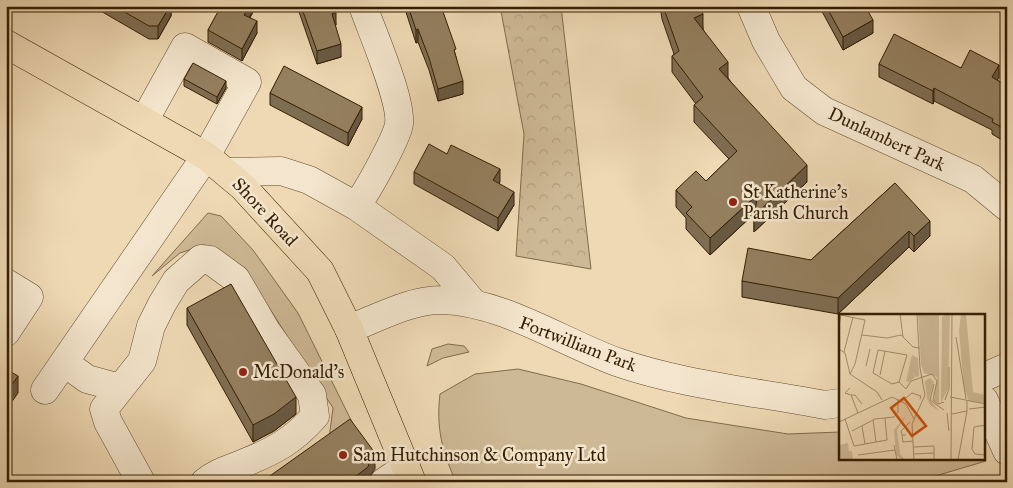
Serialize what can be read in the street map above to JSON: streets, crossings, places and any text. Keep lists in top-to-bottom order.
{
  "streets": {
    "main road": ["Shore Road"],
    "street": ["Dunlambert Park", "Fortwilliam Park"]
  },
  "crossings": [
    ["Shore Road", "Fortwilliam Park"]
  ],
  "places": ["St Katherine's Parish Church", "McDonald's", "Sam Hutchinson & Company Ltd"]
}
